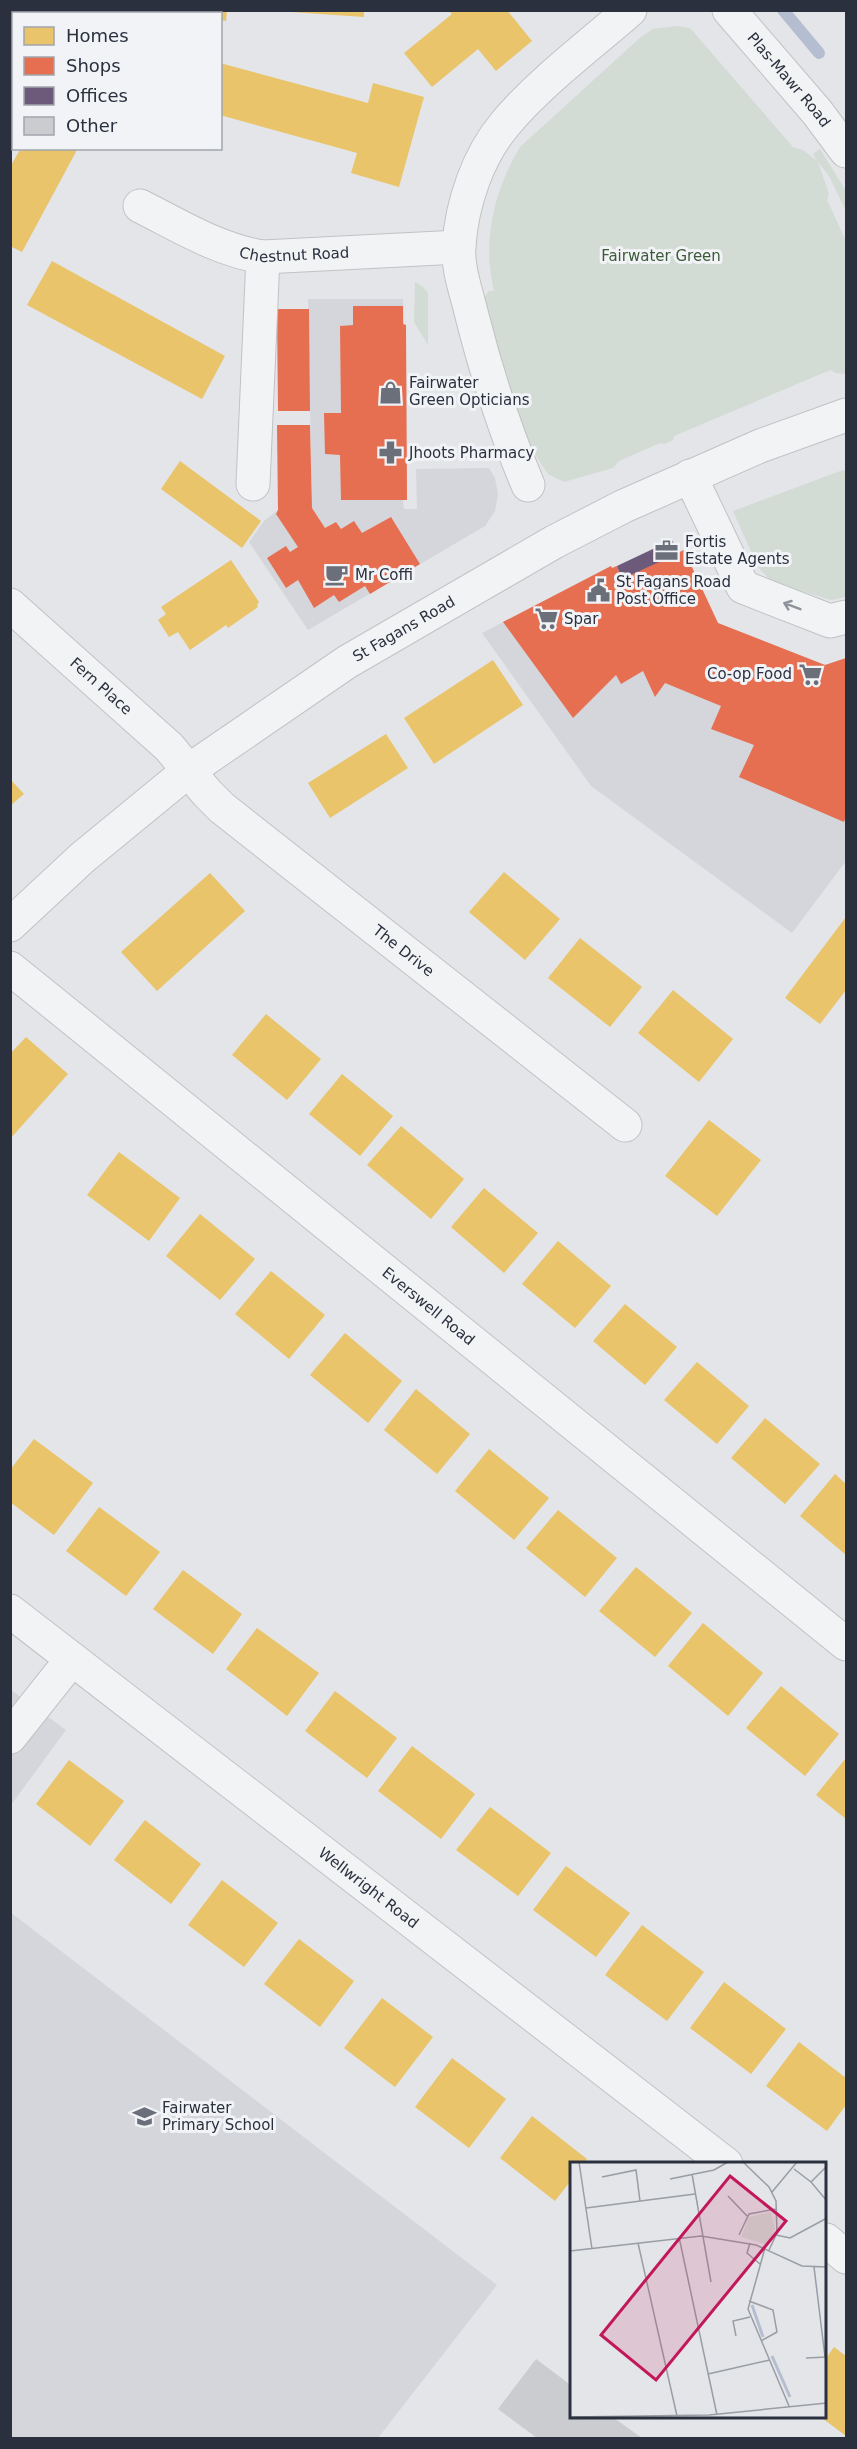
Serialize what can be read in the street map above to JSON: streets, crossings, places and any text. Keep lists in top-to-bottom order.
{
  "streets": {
    "street": [
      "Plas-Mawr Road",
      "Chestnut Road",
      "St Fagans Road",
      "Fern Place",
      "The Drive",
      "Everswell Road",
      "Wellwright Road"
    ]
  },
  "crossings": [
    ["St Fagans Road", "Fern Place"],
    ["St Fagans Road", "The Drive"],
    ["Fern Place", "The Drive"]
  ],
  "parks": ["Fairwater Green"],
  "places": {
    "shop": ["Fairwater Green Opticians"],
    "pharmacy": ["Jhoots Pharmacy"],
    "office": ["Fortis Estate Agents"],
    "cafe": ["Mr Coffi"],
    "public building": ["St Fagans Road Post Office"],
    "supermarket": ["Spar", "Co-op Food"],
    "school or university": ["Fairwater Primary School"]
  },
  "legend": [
    "Homes",
    "Shops",
    "Offices",
    "Other"
  ]
}
